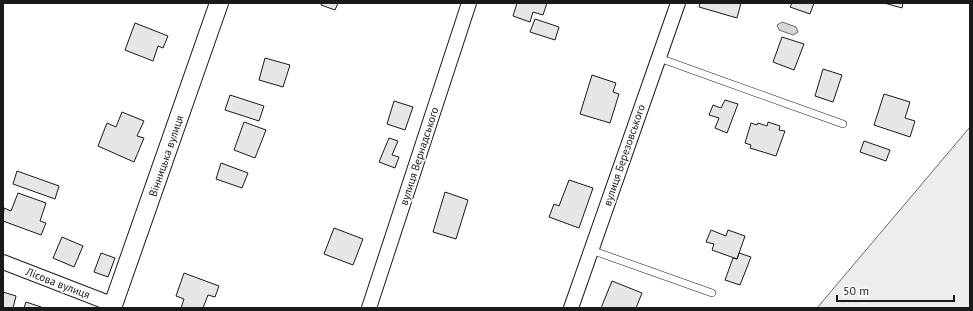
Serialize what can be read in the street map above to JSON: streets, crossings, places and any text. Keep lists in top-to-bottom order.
{
  "streets": {
    "street": [
      "вулиця Березовського",
      "Вінницька вулиця",
      "вулиця Вернадського",
      "Лісова вулиця"
    ]
  },
  "crossings": [
    ["Вінницька вулиця", "Лісова вулиця"]
  ],
  "scale_bar": "50 m"
}
